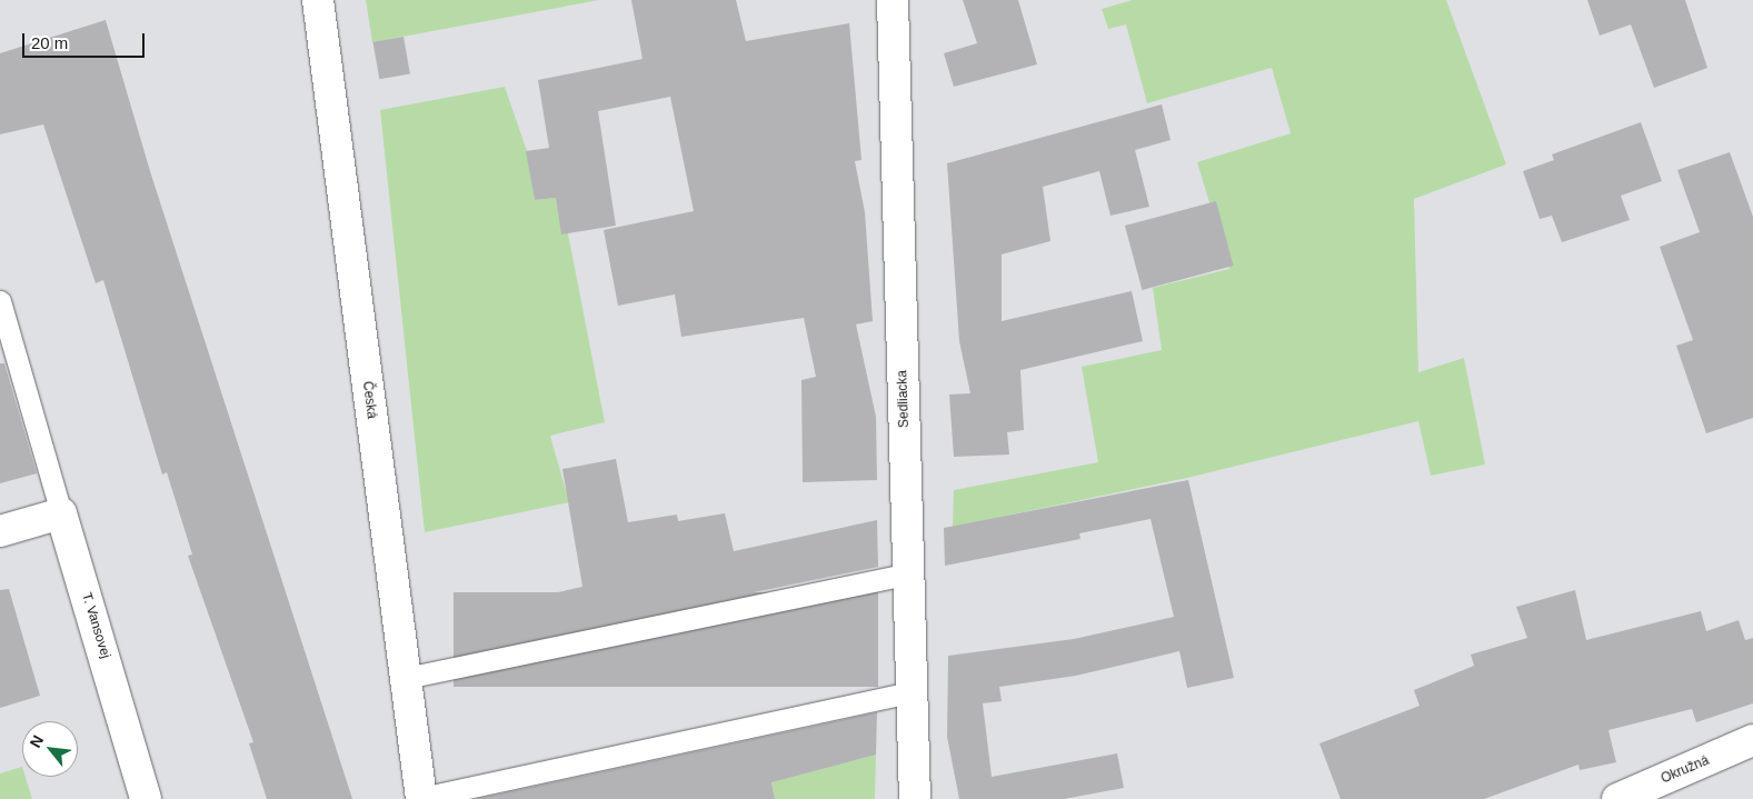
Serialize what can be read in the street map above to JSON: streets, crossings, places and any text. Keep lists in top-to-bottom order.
{
  "streets": {
    "street": [
      "Sedliacka",
      "Česká",
      "T. Vansovej",
      "Okružná"
    ]
  },
  "scale_bar": "20 m",
  "north": "top left"
}
